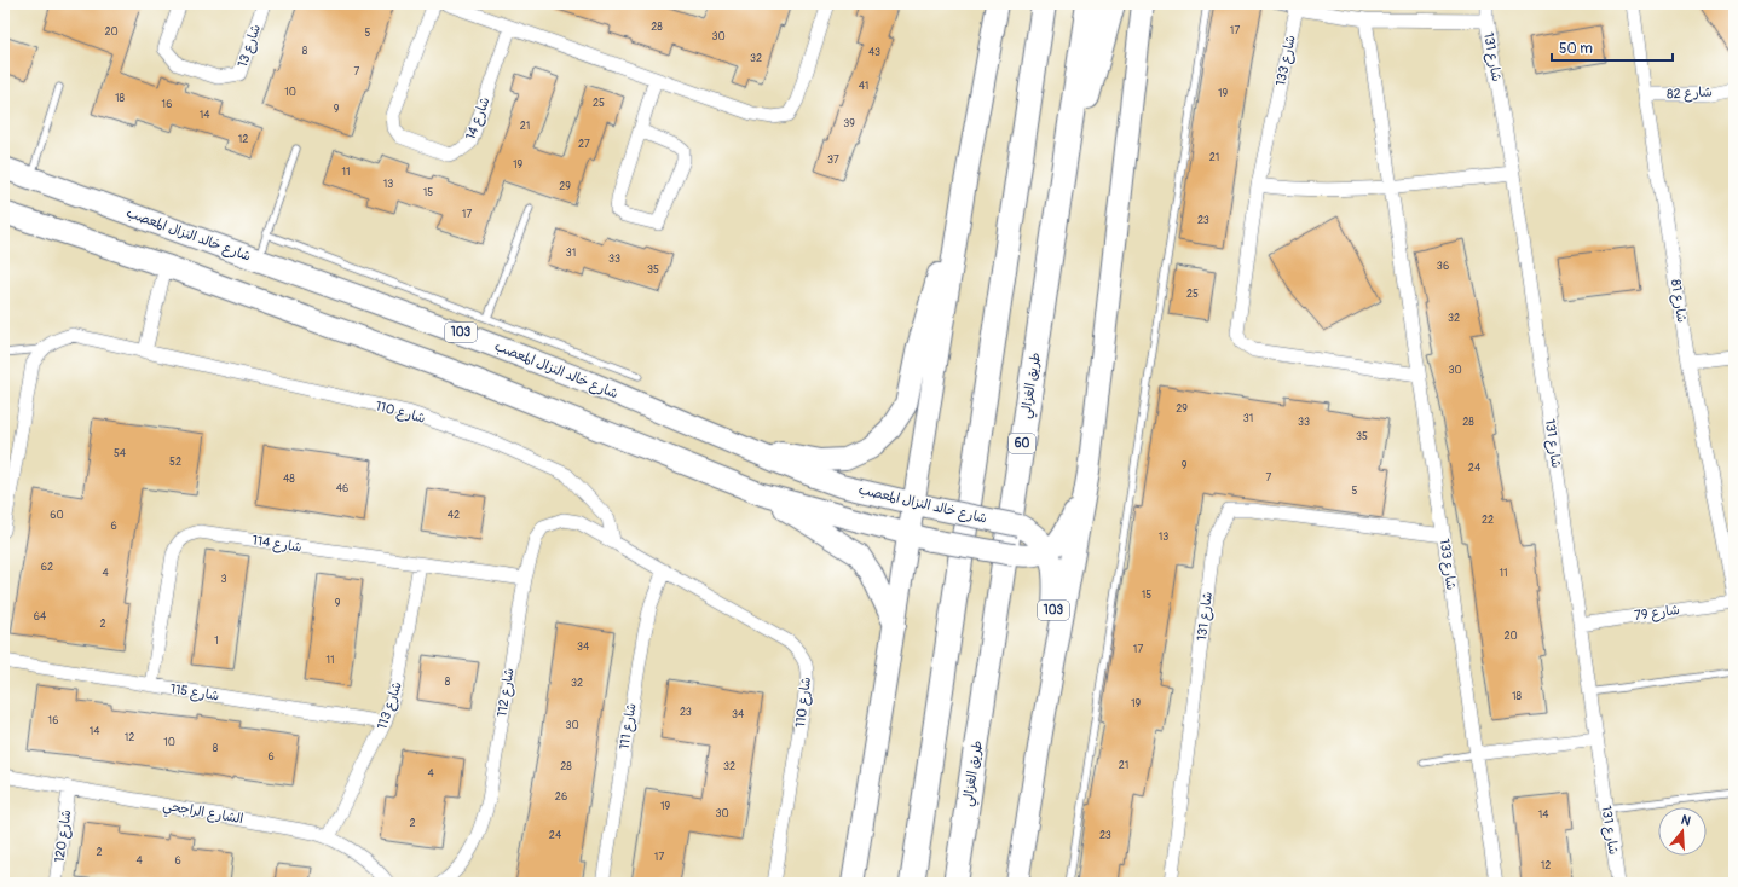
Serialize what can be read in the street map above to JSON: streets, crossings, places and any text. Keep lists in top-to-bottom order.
{
  "streets": {
    "highway": ["طريق الغزالي", "60"],
    "main road": ["شارع خالد النزال المعصب", "103"],
    "street": [
      "شارع 13",
      "شارع 131",
      "شارع 133",
      "شارع 82",
      "شارع 14",
      "شارع 81",
      "شارع 110",
      "114 شارع",
      "شارع 79",
      "شارع 115",
      "شارع 112",
      "شارع 113",
      "شارع 111",
      "الشارع الراجحي",
      "شارع 120"
    ]
  },
  "crossings": [
    ["شارع 131", "شارع 133"],
    ["شارع 131", "شارع 79"],
    ["شارع 82", "شارع 81"],
    ["شارع خالد النزال المعصب", "103"],
    ["شارع 110", "شارع 112"],
    ["شارع 110", "شارع 111"],
    ["114 شارع", "شارع 115"],
    ["114 شارع", "شارع 112"],
    ["114 شارع", "شارع 113"],
    ["شارع 115", "شارع 113"],
    ["شارع 113", "الشارع الراجحي"],
    ["الشارع الراجحي", "شارع 120"]
  ],
  "house_numbers": [
    "28",
    "17",
    "20",
    "5",
    "30",
    "8",
    "43",
    "32",
    "7",
    "41",
    "10",
    "19",
    "18",
    "25",
    "16",
    "9",
    "14",
    "39",
    "21",
    "12",
    "27",
    "21",
    "37",
    "19",
    "11",
    "13",
    "29",
    "15",
    "17",
    "23",
    "31",
    "33",
    "36",
    "35",
    "25",
    "32",
    "30",
    "29",
    "31",
    "33",
    "28",
    "35",
    "54",
    "52",
    "9",
    "24",
    "7",
    "48",
    "46",
    "5",
    "60",
    "42",
    "22",
    "6",
    "13",
    "62",
    "4",
    "11",
    "3",
    "15",
    "9",
    "64",
    "2",
    "20",
    "1",
    "34",
    "17",
    "11",
    "8",
    "32",
    "18",
    "19",
    "23",
    "34",
    "16",
    "30",
    "14",
    "12",
    "10",
    "8",
    "6",
    "21",
    "28",
    "32",
    "4",
    "26",
    "19",
    "30",
    "14",
    "2",
    "24",
    "23",
    "2",
    "17",
    "4",
    "6",
    "12"
  ],
  "scale_bar": "50 m",
  "north": "top"
}
